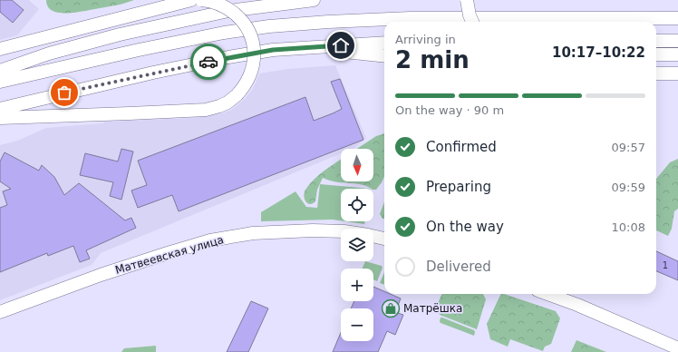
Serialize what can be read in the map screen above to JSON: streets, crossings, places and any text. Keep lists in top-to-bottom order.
{
  "streets": {
    "main road": ["Матвеевская улица"]
  },
  "places": {
    "shop": ["Матрёшка"]
  },
  "house_numbers": ["1"],
  "north": "bottom",
  "page": {
    "heading": ["2 min", "Arriving in", "10:17–10:22"],
    "bar": "On the way · 90 m",
    "list": [
      ["Confirmed", "09:57"],
      ["Preparing", "09:59"],
      ["On the way", "10:08"],
      "Delivered"
    ],
    "map_buttons": ["+", "−"]
  }
}
